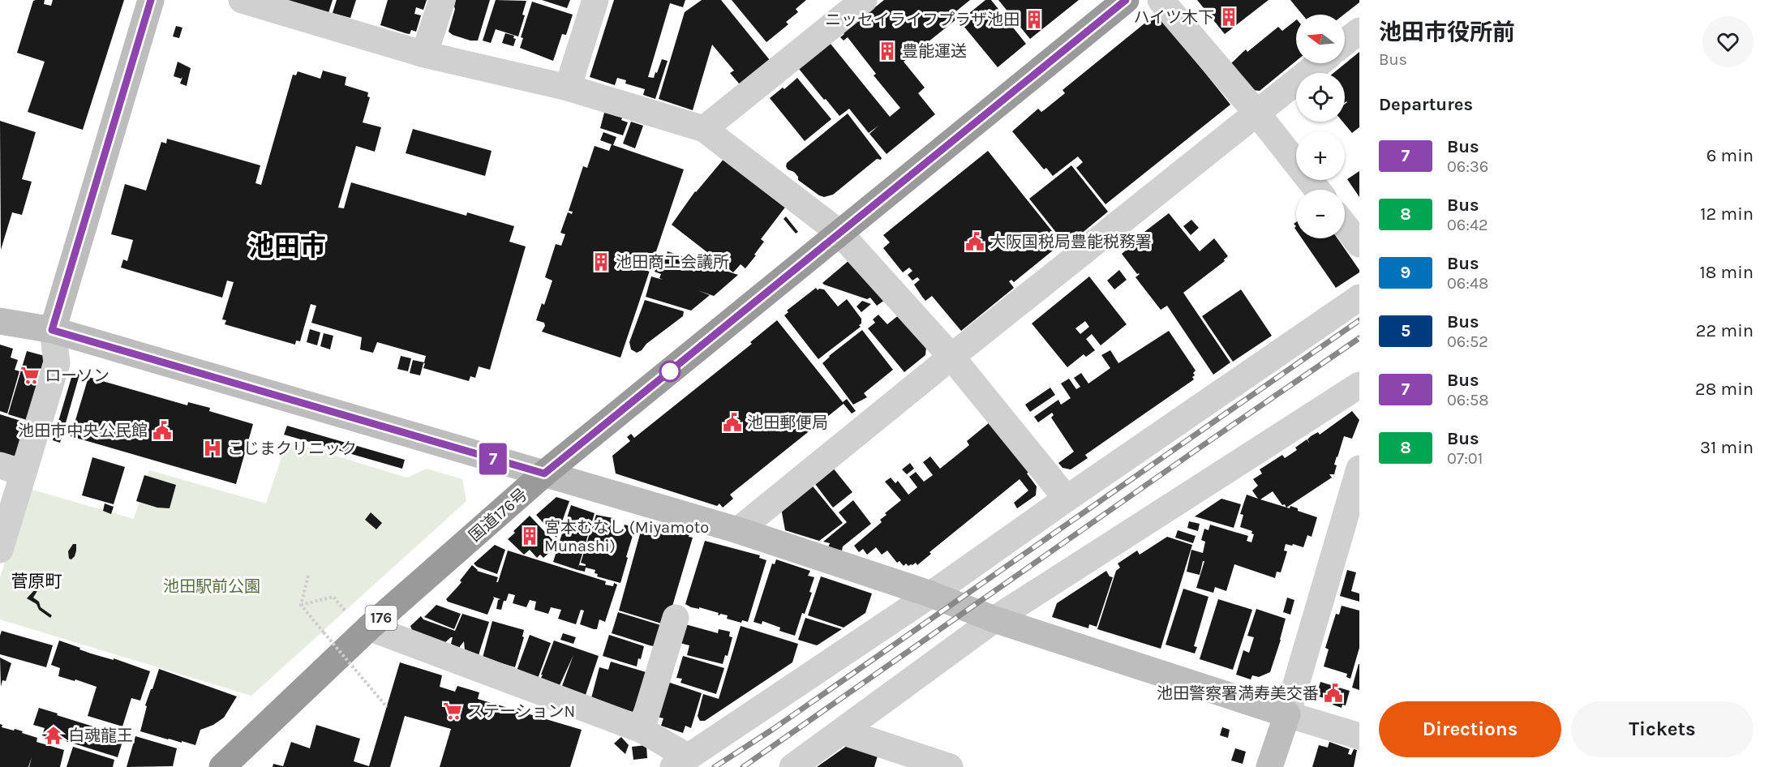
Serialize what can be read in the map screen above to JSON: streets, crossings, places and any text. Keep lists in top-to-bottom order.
{
  "streets": {
    "highway": ["国道176号", "176"]
  },
  "districts": ["池田市", "菅原町"],
  "parks": ["池田駅前公園"],
  "places": {
    "building": [
      "ハイツ木下",
      "ニッセイライフプラザ池田",
      "豊能運送",
      "池田商工会議所",
      "宮本むなし (Miyamoto Munashi)"
    ],
    "public building": [
      "大阪国税局豊能税務署",
      "池田郵便局",
      "池田市中央公民館",
      "池田警察署満寿美交番"
    ],
    "supermarket": ["ローソン", "ステーションN"],
    "hospital": ["こじまクリニック"],
    "temple": ["白魂龍王"]
  },
  "lines": ["bus line 7"],
  "north": "left",
  "page": {
    "on_map": "7",
    "heading": [
      ["池田市役所前", "Bus"],
      "Departures"
    ],
    "map_buttons": ["+", "−"],
    "list": [
      {
        "mark": "7",
        "name": "Bus",
        "note": "06:36",
        "value": "6 min"
      },
      {
        "mark": "8",
        "name": "Bus",
        "note": "06:42",
        "value": "12 min"
      },
      {
        "mark": "9",
        "name": "Bus",
        "note": "06:48",
        "value": "18 min"
      },
      {
        "mark": "5",
        "name": "Bus",
        "note": "06:52",
        "value": "22 min"
      },
      {
        "mark": "7",
        "name": "Bus",
        "note": "06:58",
        "value": "28 min"
      },
      {
        "mark": "8",
        "name": "Bus",
        "note": "07:01",
        "value": "31 min"
      }
    ],
    "buttons": ["Directions", "Tickets"]
  }
}
